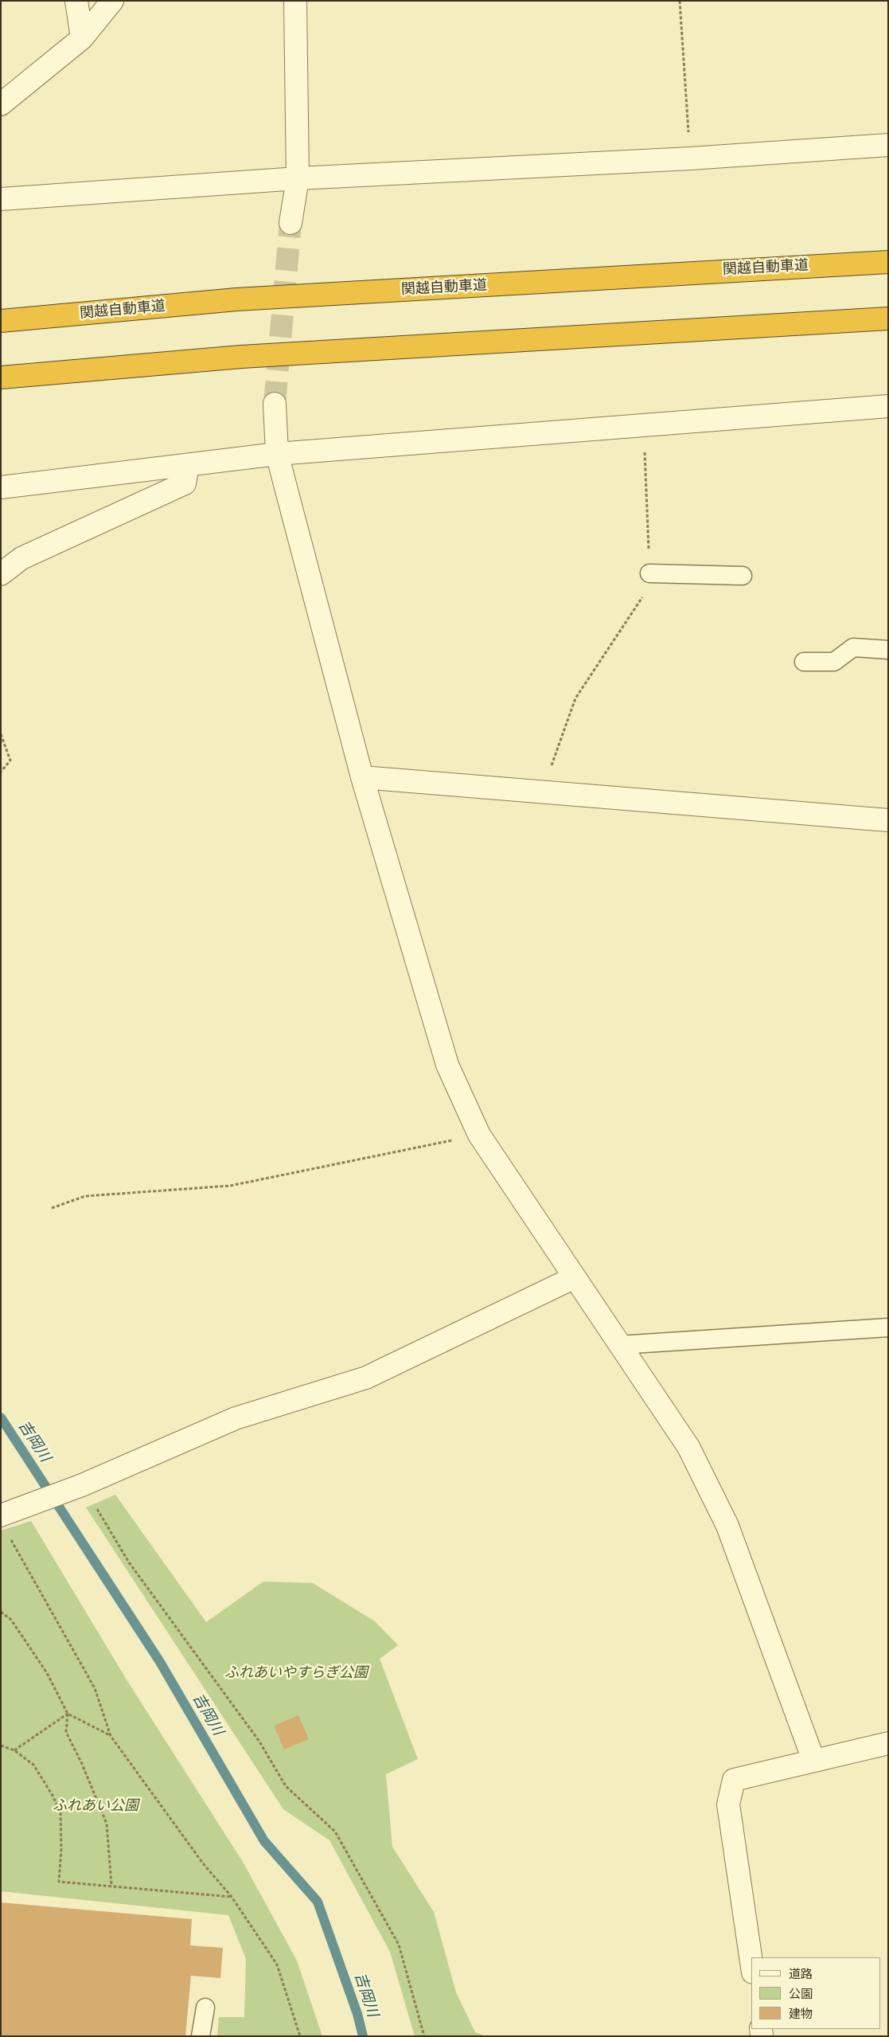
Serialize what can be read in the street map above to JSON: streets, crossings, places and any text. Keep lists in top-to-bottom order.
{
  "streets": {
    "highway": ["関越自動車道"]
  },
  "water": ["吉岡川"],
  "parks": ["ふれあいやすらぎ公園", "ふれあい公園"],
  "legend": ["道路", "公園", "建物"]
}
